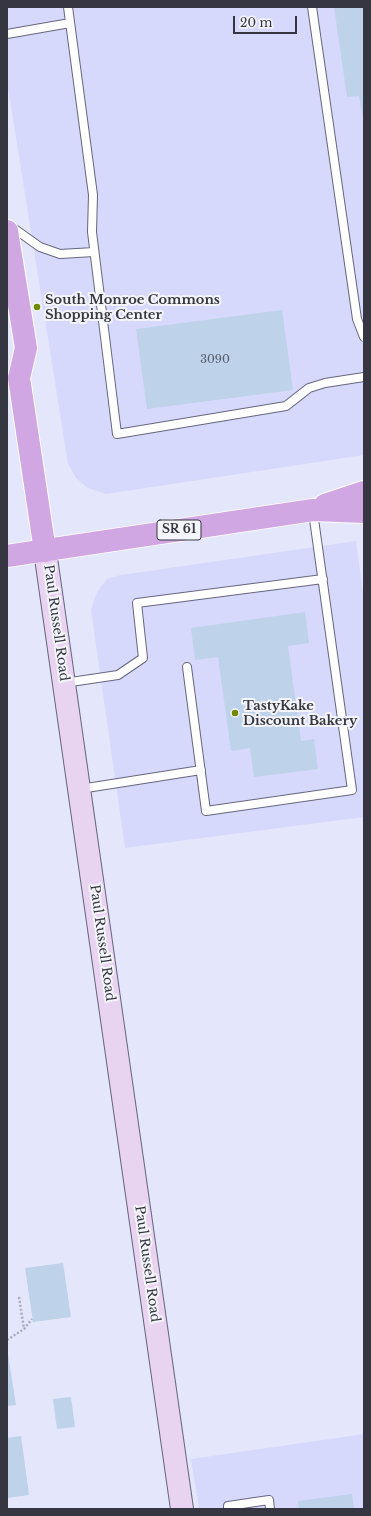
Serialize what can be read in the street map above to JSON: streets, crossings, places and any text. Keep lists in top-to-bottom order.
{
  "streets": {
    "main road": ["SR 61", "Paul Russell Road"]
  },
  "crossings": [
    ["SR 61", "Paul Russell Road"]
  ],
  "places": ["South Monroe Commons Shopping Center", "TastyKake Discount Bakery"],
  "house_numbers": ["3090"],
  "scale_bar": "20 m"
}
